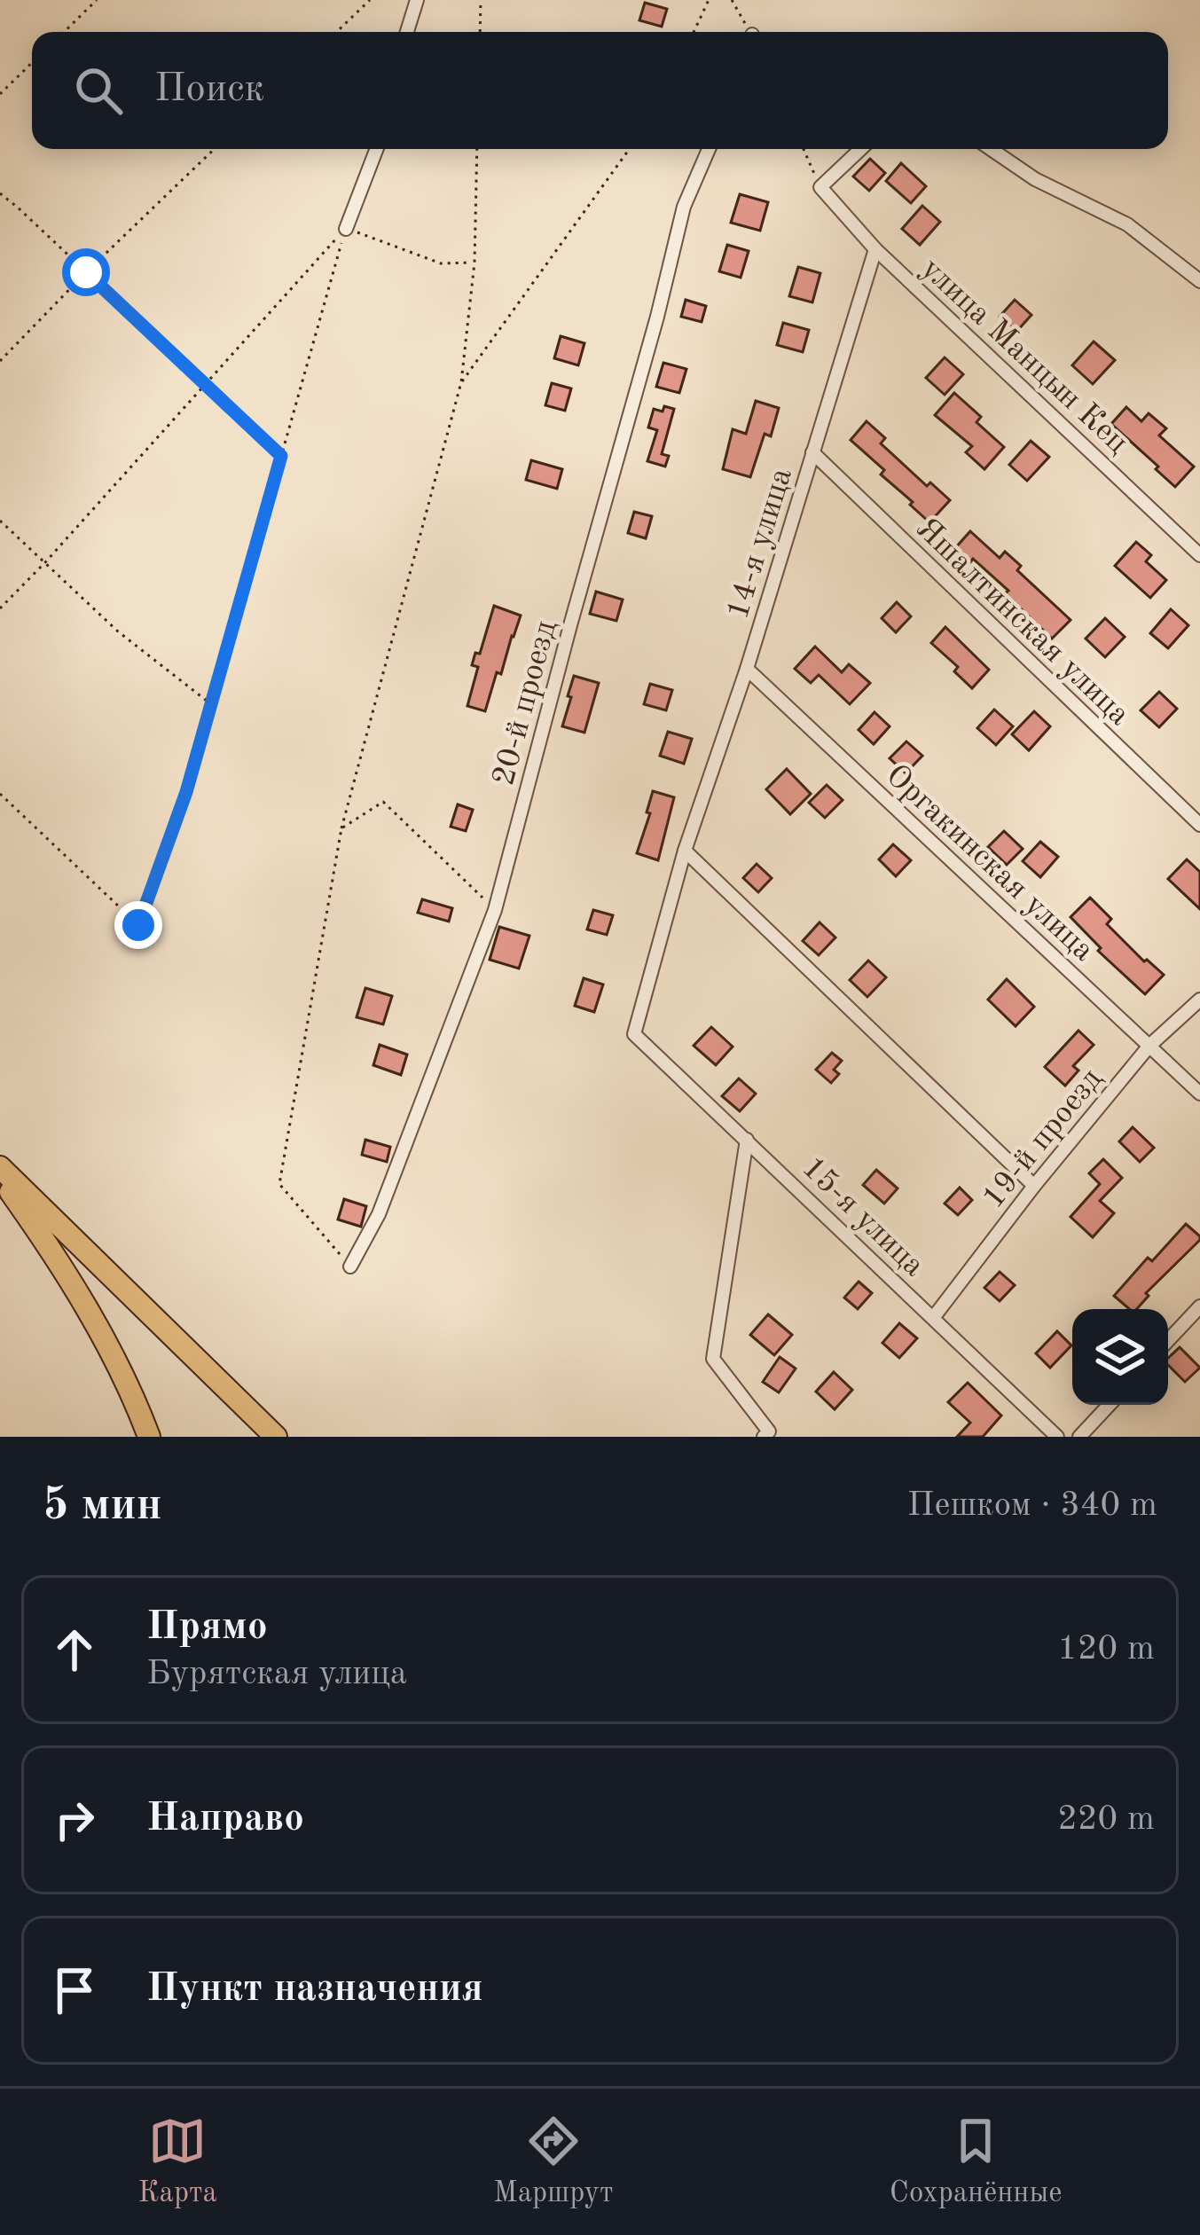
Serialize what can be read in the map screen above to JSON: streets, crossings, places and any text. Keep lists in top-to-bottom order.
{
  "streets": {
    "street": [
      "улица Манцын Кец",
      "14-я улица",
      "Яшалтинская улица",
      "20-й проезд",
      "Оргакинская улица",
      "19-й проезд",
      "15-я улица"
    ]
  },
  "crossings": [
    ["улица Манцын Кец", "14-я улица"],
    ["14-я улица", "Яшалтинская улица"],
    ["14-я улица", "Оргакинская улица"],
    ["14-я улица", "15-я улица"],
    ["Оргакинская улица", "19-й проезд"],
    ["19-й проезд", "15-я улица"]
  ],
  "page": {
    "search": "Поиск",
    "heading": ["5 мин", "Пешком · 340 m"],
    "list": [
      ["Прямо", "Бурятская улица", "120 m"],
      ["Направо", "220 m"],
      "Пункт назначения"
    ],
    "nav": ["Карта", "Маршрут", "Сохранённые"]
  }
}
